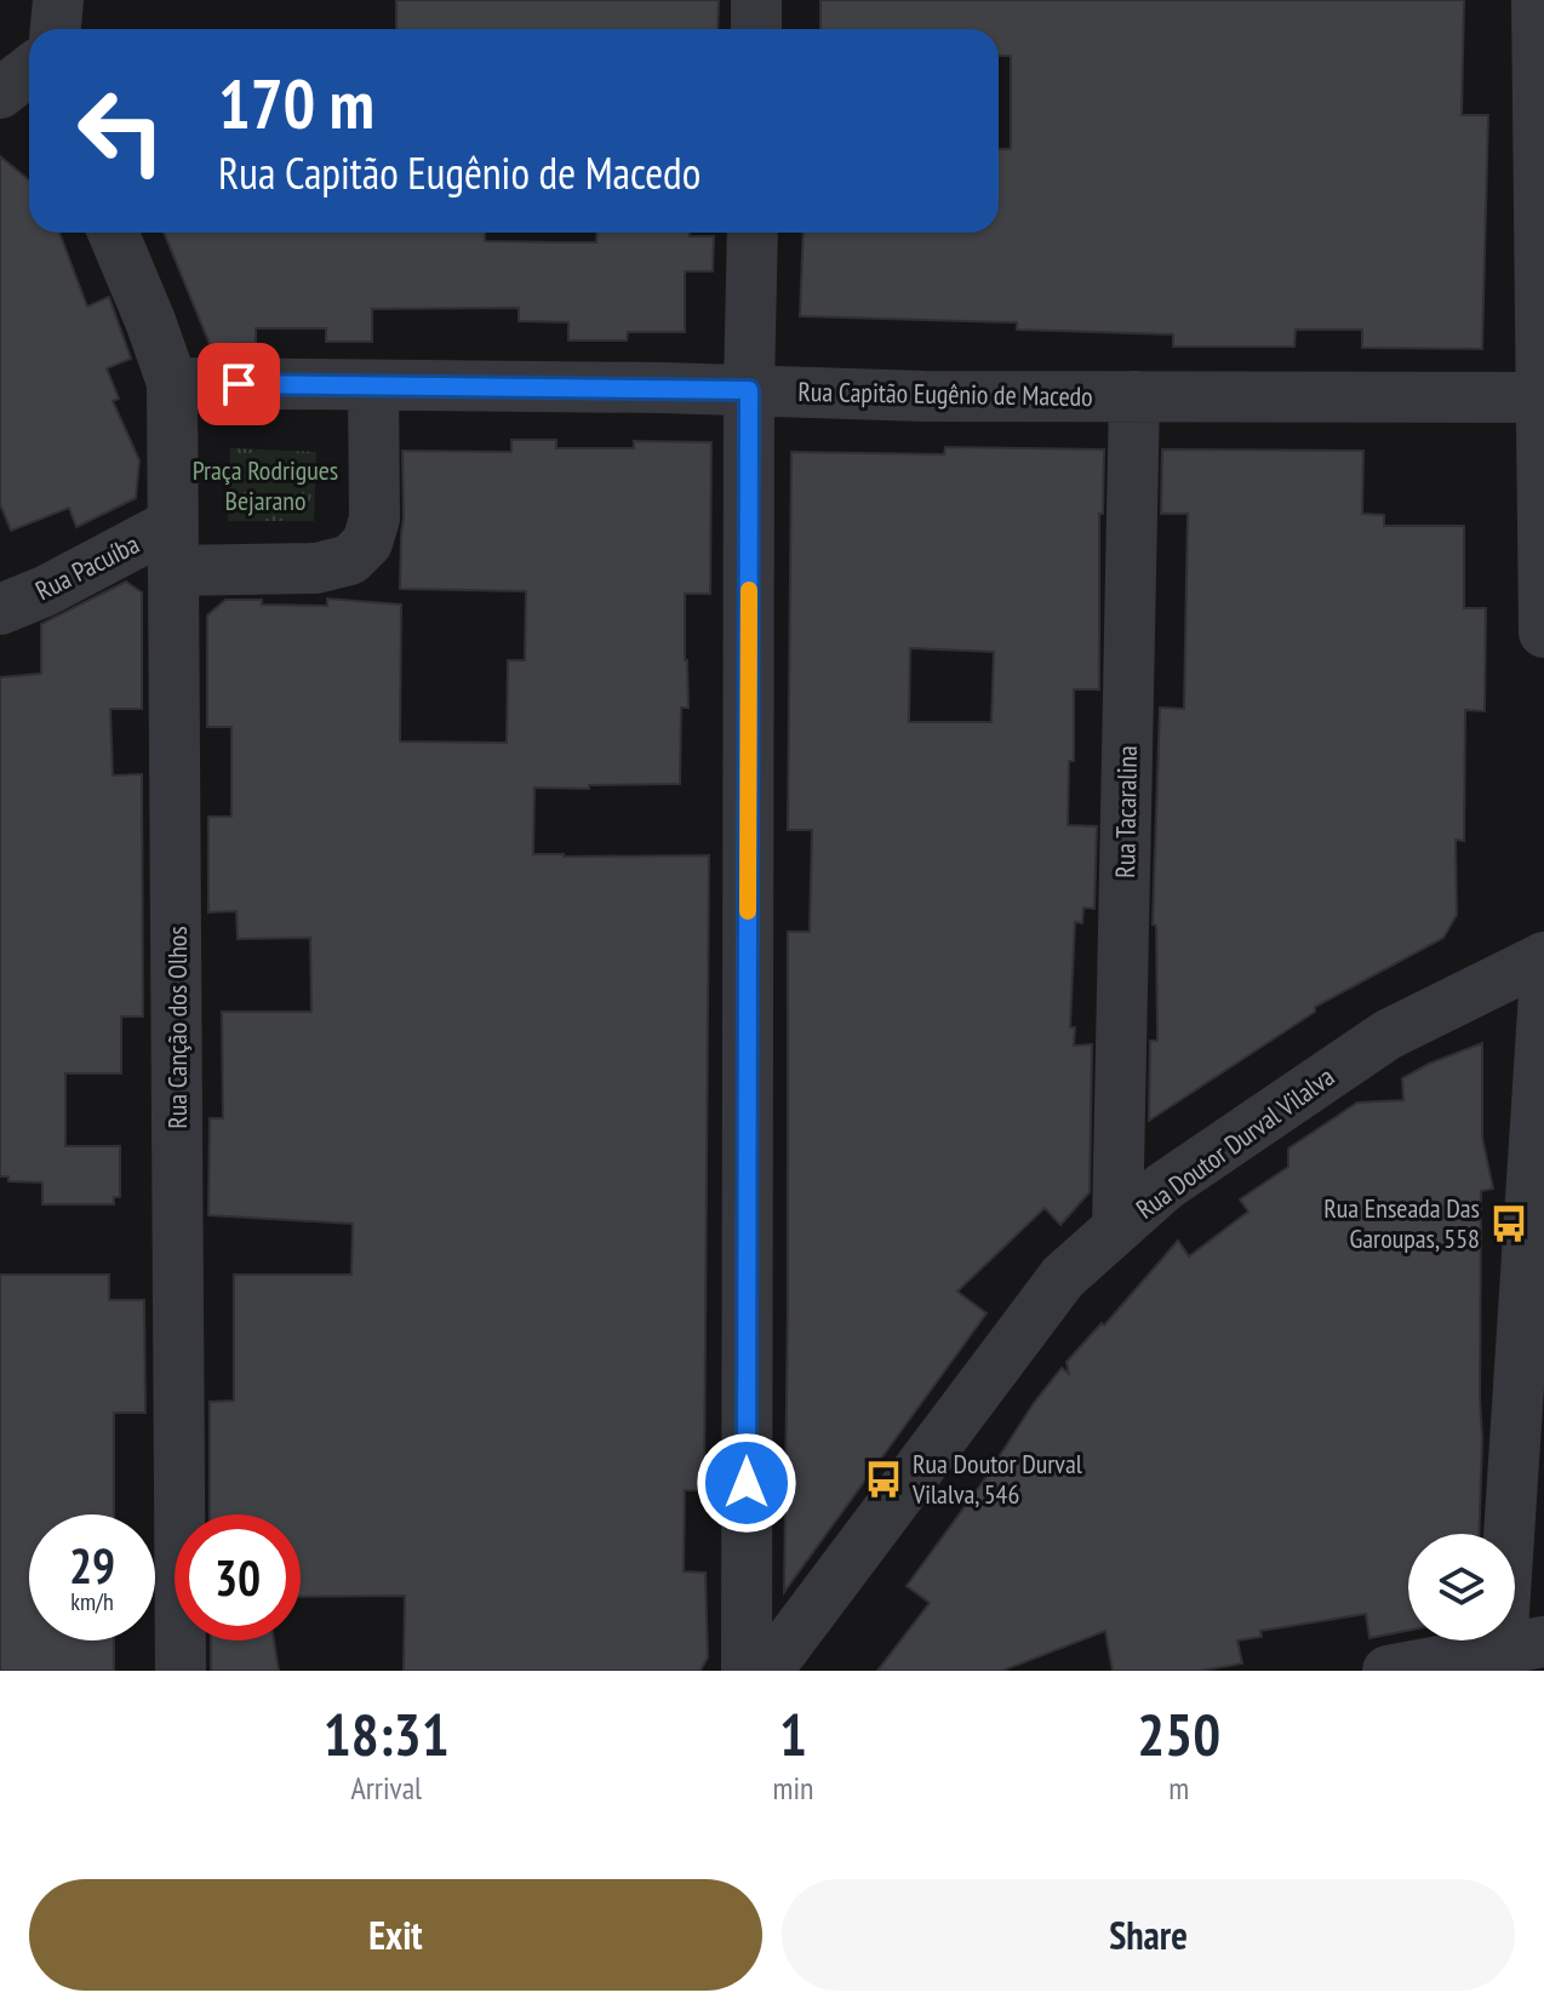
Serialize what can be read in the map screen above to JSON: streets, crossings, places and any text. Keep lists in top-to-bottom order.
{
  "streets": {
    "street": [
      "Rua Capitão Eugênio de Macedo",
      "Rua Pacuíba",
      "Rua Tacaralina",
      "Rua Canção dos Olhos",
      "Rua Doutor Durval Vilalva"
    ]
  },
  "crossings": [
    ["Rua Capitão Eugênio de Macedo", "Rua Tacaralina"],
    ["Rua Capitão Eugênio de Macedo", "Rua Canção dos Olhos"],
    ["Rua Pacuíba", "Rua Canção dos Olhos"],
    ["Rua Tacaralina", "Rua Doutor Durval Vilalva"]
  ],
  "parks": ["Praça Rodrigues Bejarano"],
  "places": {
    "bus stop": ["Rua Enseada Das Garoupas, 558", "Rua Doutor Durval Vilalva, 546"]
  },
  "page": {
    "turn": ["170 m", "Rua Capitão Eugênio de Macedo"],
    "speed": "29 km/h",
    "limit": "30",
    "eta": [
      "18:31",
      "Arrival",
      "1",
      "min",
      "250",
      "m"
    ],
    "buttons": ["Exit", "Share"]
  }
}
